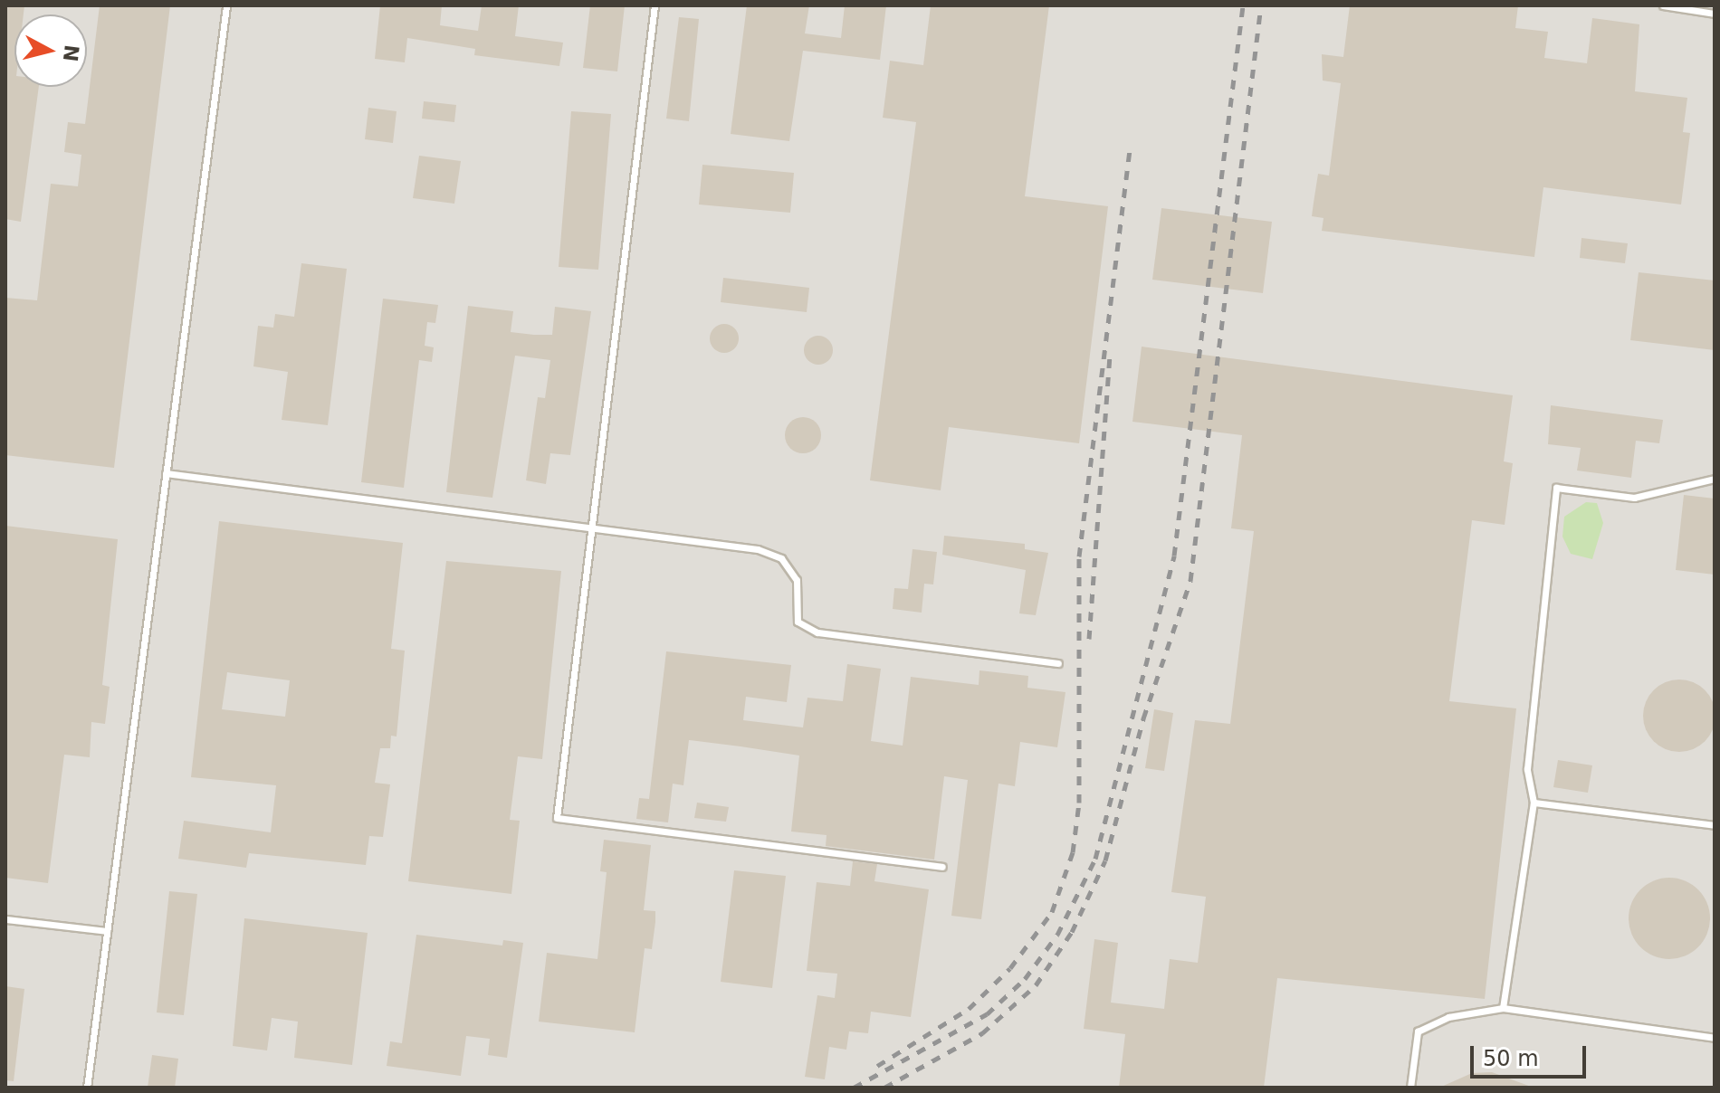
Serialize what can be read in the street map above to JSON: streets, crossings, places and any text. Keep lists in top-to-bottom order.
{
  "scale_bar": "50 m",
  "north": "right"
}
